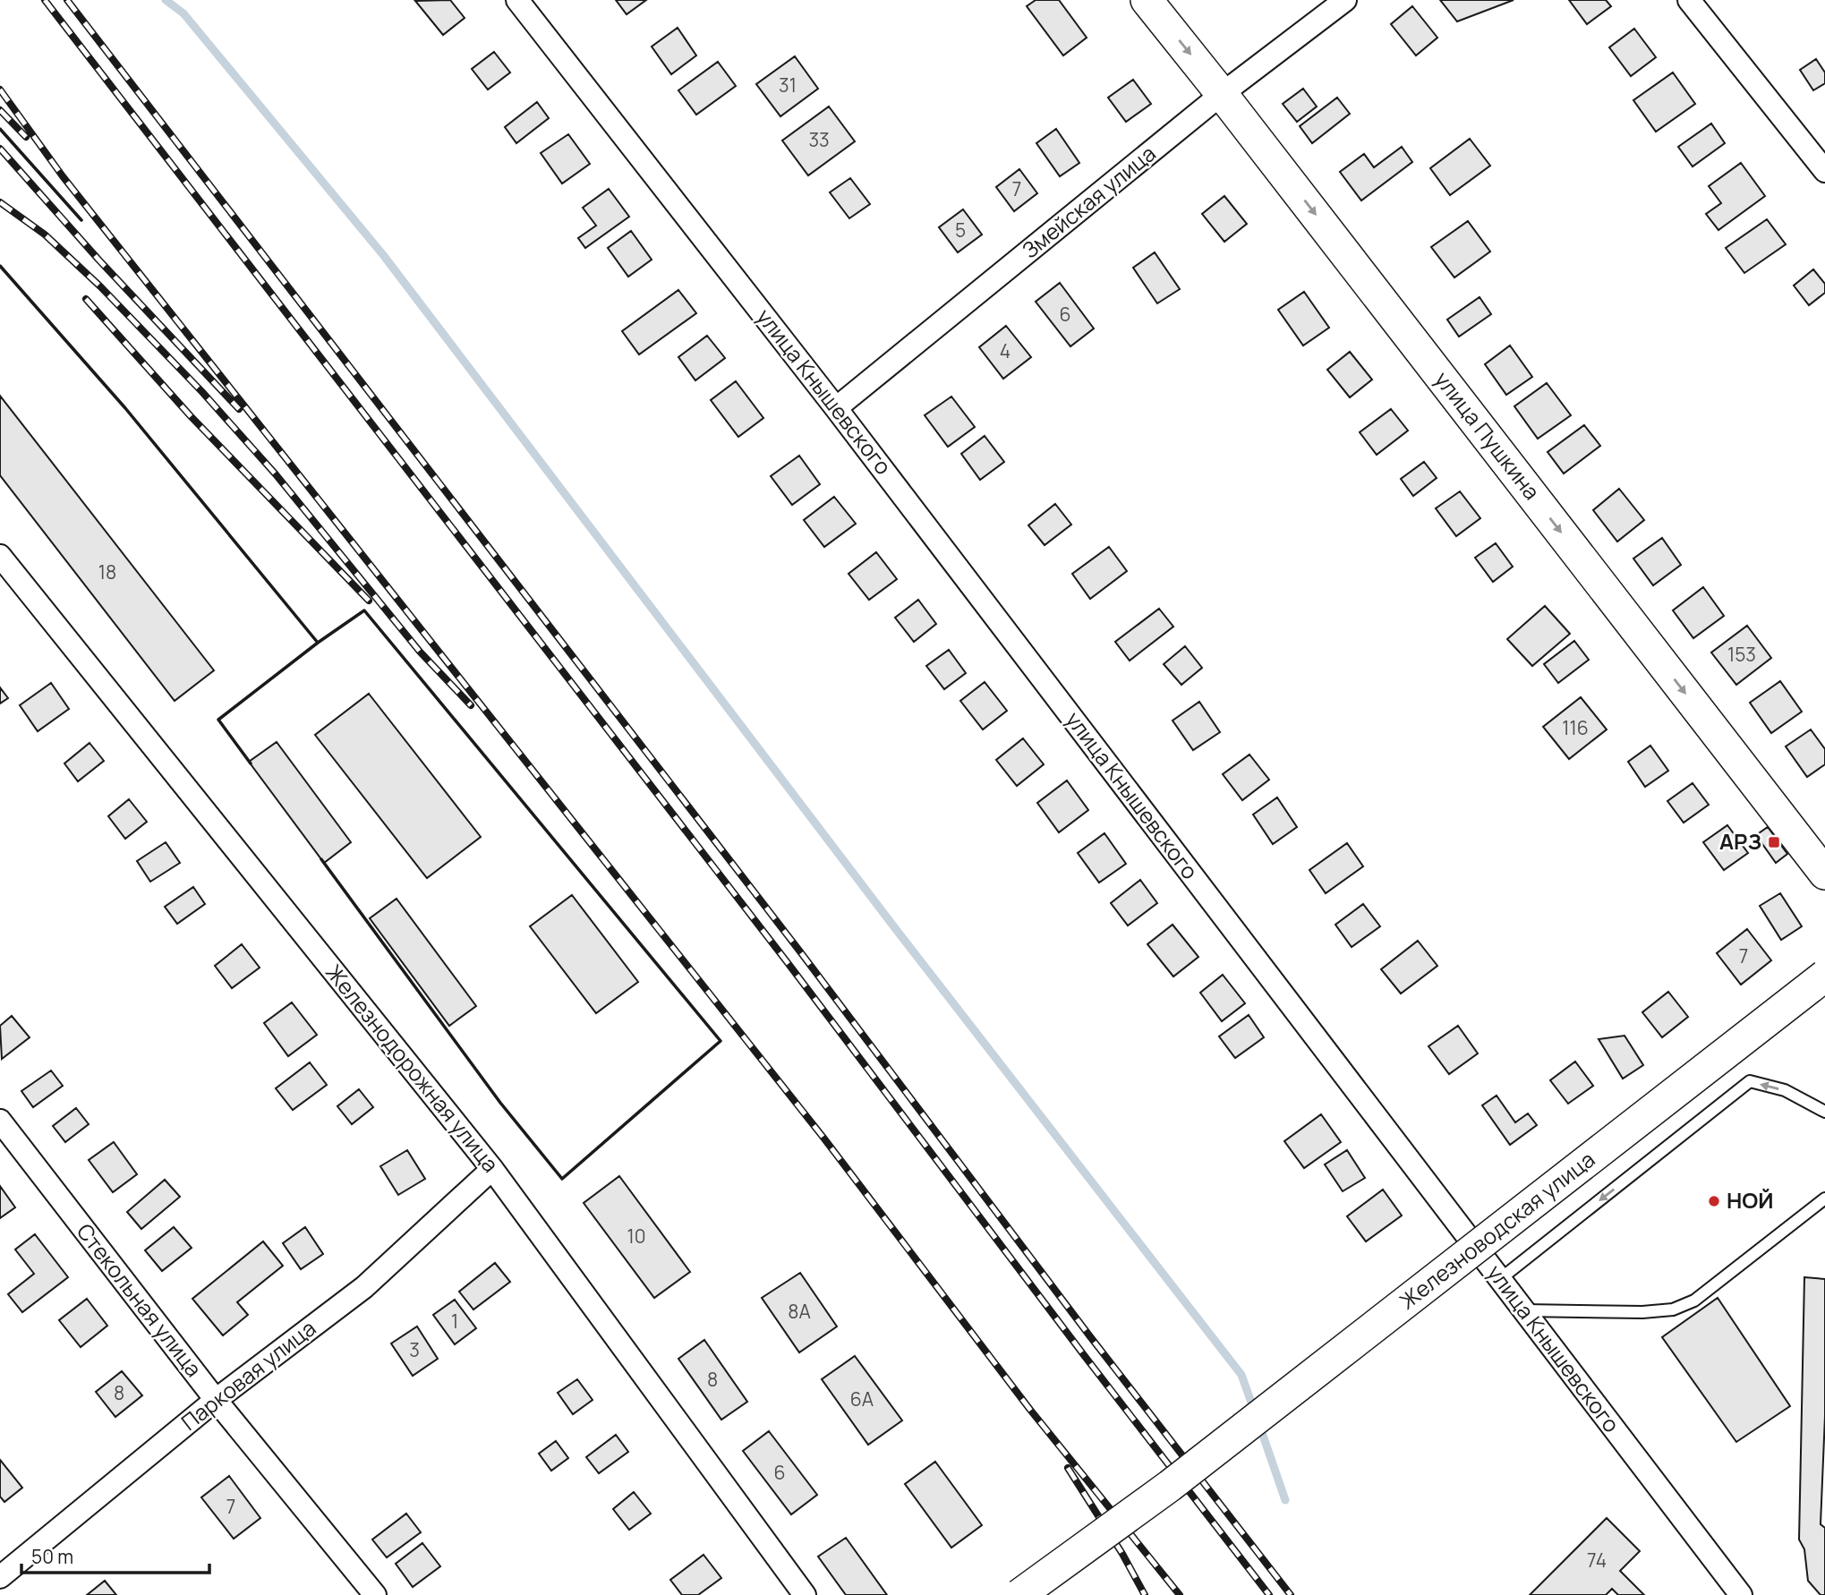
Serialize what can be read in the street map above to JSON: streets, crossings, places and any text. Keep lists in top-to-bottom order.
{
  "streets": {
    "main road": ["улица Пушкина", "Железноводская улица"],
    "street": [
      "Змейская улица",
      "улица Кнышевского",
      "Железнодорожная улица",
      "Стекольная улица",
      "Парковая улица"
    ]
  },
  "crossings": [
    ["Змейская улица", "улица Кнышевского"],
    ["Змейская улица", "улица Пушкина"],
    ["Железнодорожная улица", "Парковая улица"],
    ["Стекольная улица", "Парковая улица"]
  ],
  "one_way": ["улица Пушкина"],
  "places": {
    "transit": ["АРЗ"],
    "other": ["НОЙ"]
  },
  "house_numbers": [
    "31",
    "33",
    "7",
    "5",
    "6",
    "4",
    "18",
    "153",
    "116",
    "7",
    "10",
    "8А",
    "1",
    "3",
    "8",
    "8",
    "6А",
    "6",
    "7",
    "74"
  ],
  "scale_bar": "50 m"
}
